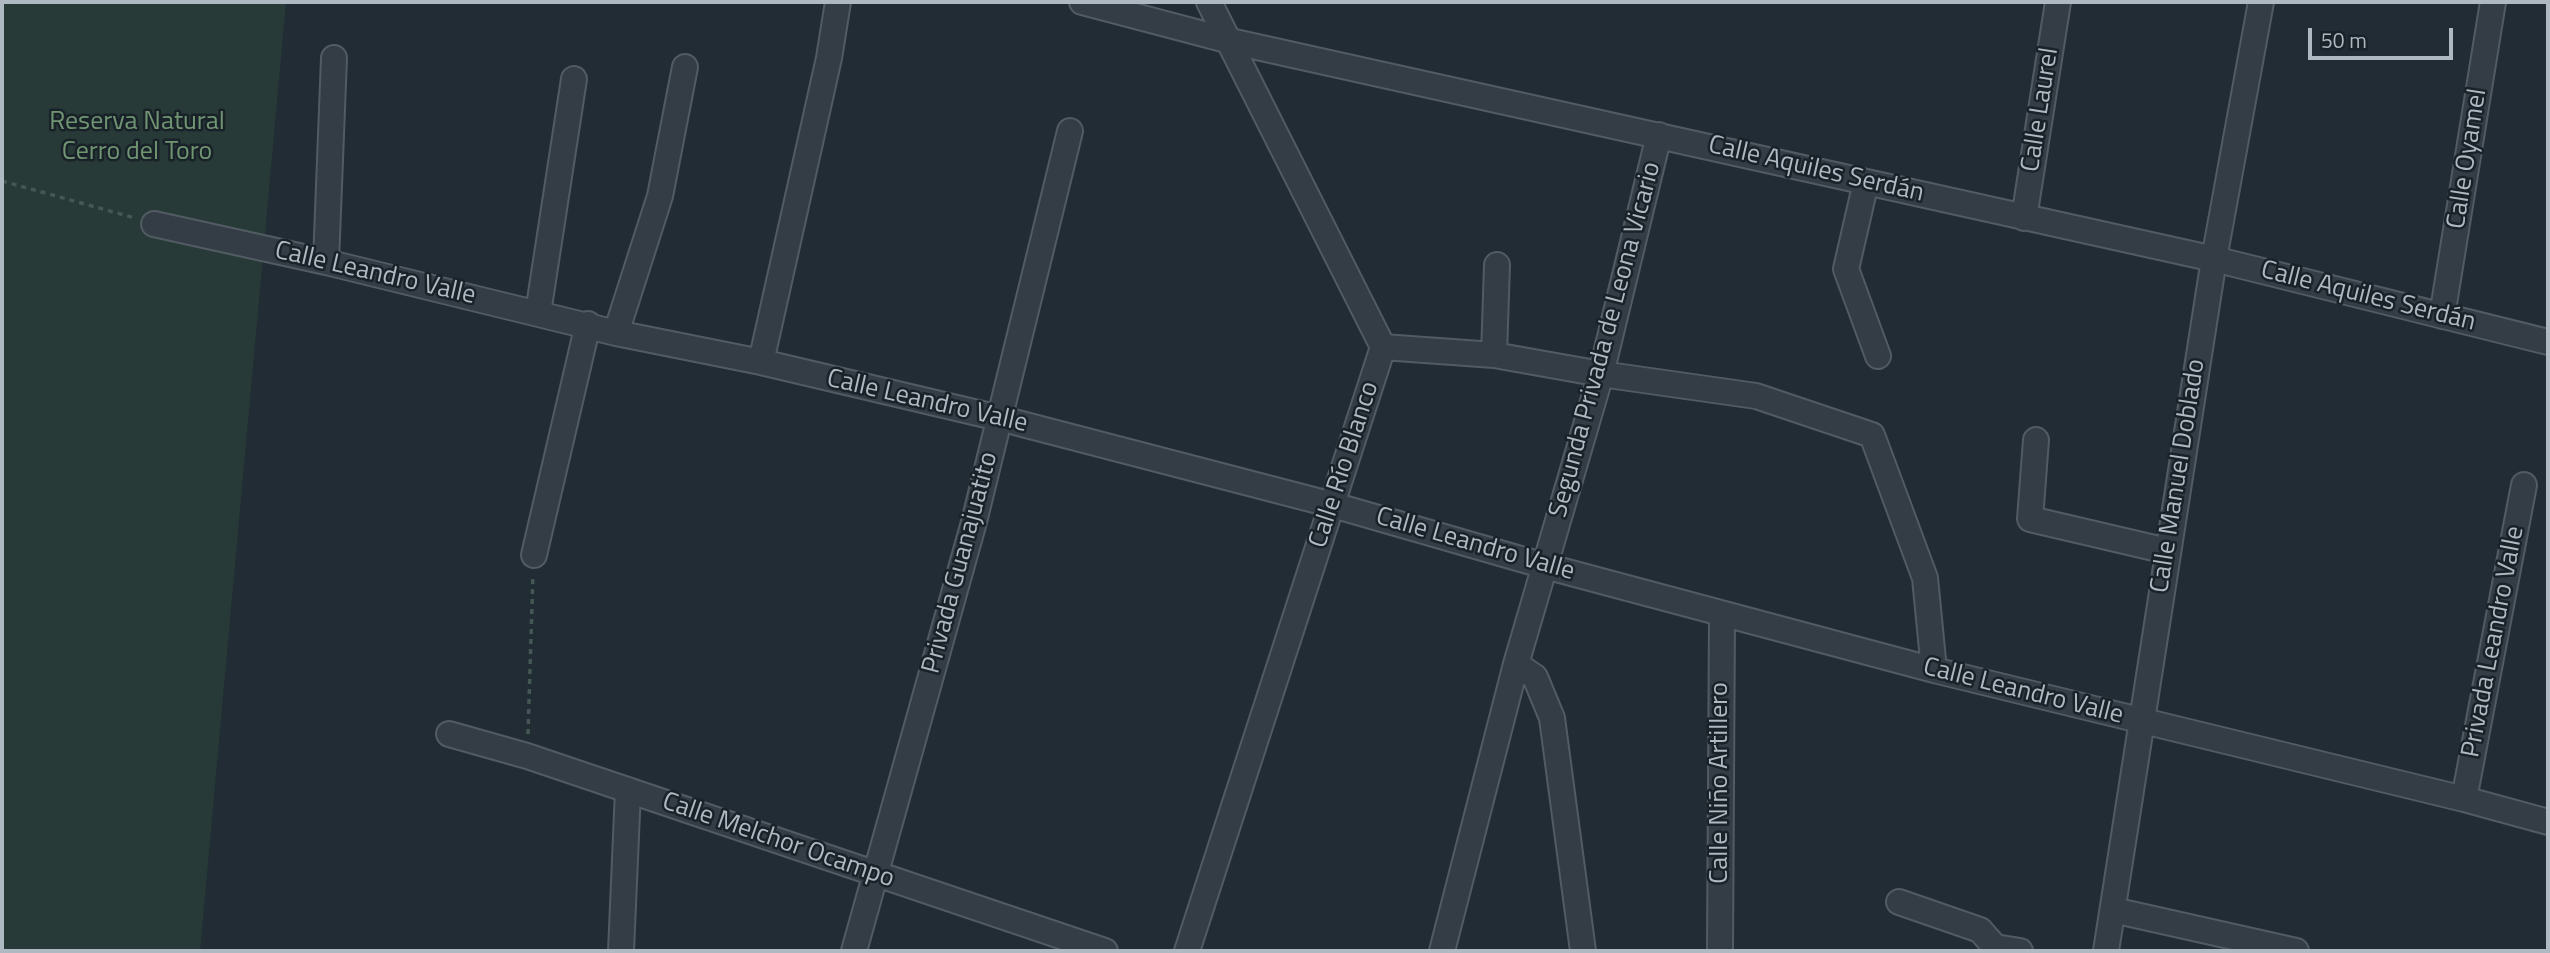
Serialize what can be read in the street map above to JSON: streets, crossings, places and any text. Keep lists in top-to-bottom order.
{
  "streets": {
    "street": [
      "Calle Laurel",
      "Calle Oyamel",
      "Calle Aquiles Serdán",
      "Calle Leandro Valle",
      "Segunda Privada de Leona Vicario",
      "Calle Río Blanco",
      "Calle Manuel Doblado",
      "Privada Guanajuatito",
      "Privada Leandro Valle",
      "Calle Niño Artillero",
      "Calle Melchor Ocampo"
    ]
  },
  "crossings": [
    ["Calle Laurel", "Calle Aquiles Serdán"],
    ["Calle Oyamel", "Calle Aquiles Serdán"],
    ["Calle Aquiles Serdán", "Segunda Privada de Leona Vicario"],
    ["Calle Aquiles Serdán", "Calle Río Blanco"],
    ["Calle Aquiles Serdán", "Calle Manuel Doblado"],
    ["Calle Leandro Valle", "Segunda Privada de Leona Vicario"],
    ["Calle Leandro Valle", "Calle Río Blanco"],
    ["Calle Leandro Valle", "Calle Manuel Doblado"],
    ["Calle Leandro Valle", "Privada Guanajuatito"],
    ["Calle Leandro Valle", "Privada Leandro Valle"],
    ["Calle Leandro Valle", "Calle Niño Artillero"],
    ["Privada Guanajuatito", "Calle Melchor Ocampo"]
  ],
  "parks": ["Reserva Natural Cerro del Toro"],
  "scale_bar": "50 m"
}
